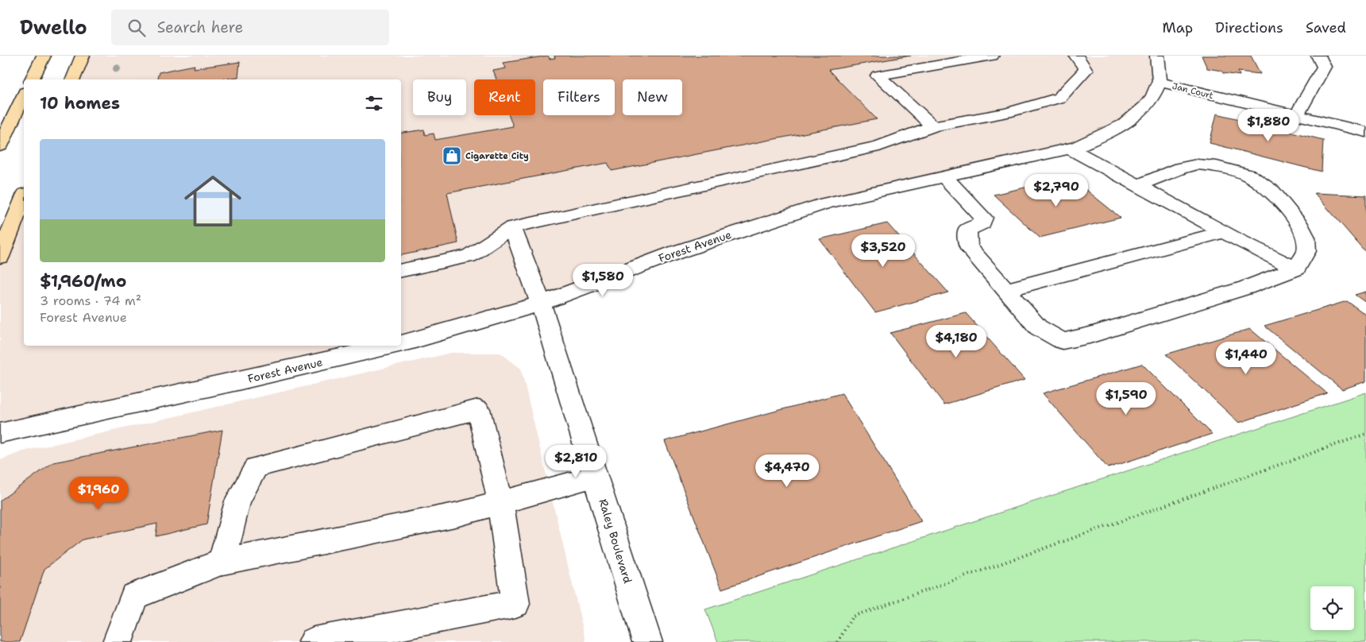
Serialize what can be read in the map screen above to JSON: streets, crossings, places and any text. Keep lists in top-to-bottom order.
{
  "streets": {
    "street": ["Jan Court", "Forest Avenue", "Raley Boulevard"]
  },
  "crossings": [
    ["Jan Court", "Forest Avenue"],
    ["Forest Avenue", "Raley Boulevard"]
  ],
  "places": {
    "shop": ["Cigarette City"]
  },
  "page": {
    "header": "Dwello",
    "search": "Search here",
    "nav": ["Map", "Directions", "Saved"],
    "chip": [
      "Buy",
      "Rent",
      "Filters",
      "New"
    ],
    "heading": "10 homes",
    "price": [
      "$1,880",
      "$2,790",
      "$3,520",
      "$1,580",
      "$4,180",
      "$1,440",
      "$1,590",
      "$2,810",
      "$4,470",
      "$1,960"
    ],
    "list": [
      {
        "name": "$1,960/mo",
        "note": "3 rooms · 74 m² · Forest Avenue"
      }
    ]
  }
}
